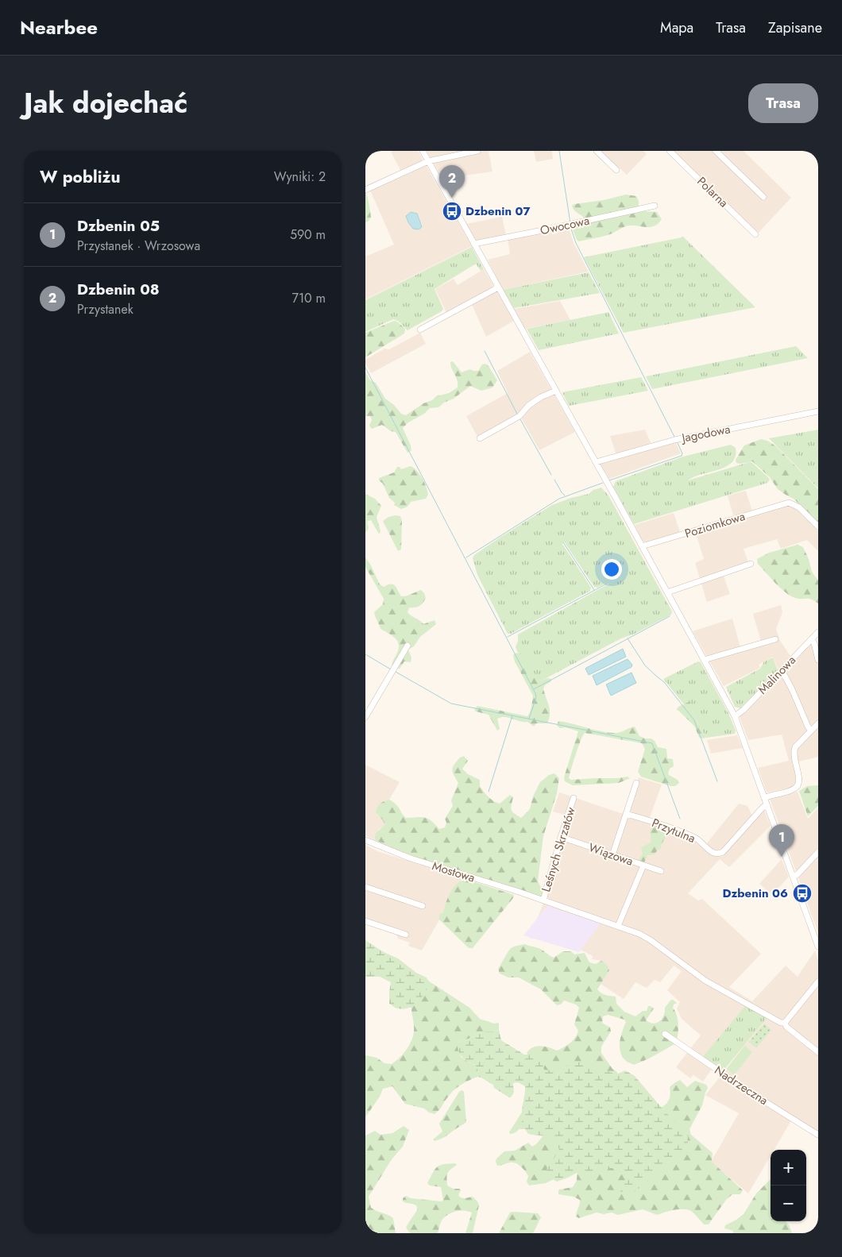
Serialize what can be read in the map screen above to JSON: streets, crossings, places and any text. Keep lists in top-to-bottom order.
{
  "streets": {
    "street": [
      "Polarna",
      "Owocowa",
      "Jagodowa",
      "Poziomkowa",
      "Malinowa",
      "Przytulna",
      "Leśnych Skrzatów",
      "Wiązowa",
      "Mostowa",
      "Nadrzeczna"
    ]
  },
  "crossings": [
    ["Leśnych Skrzatów", "Wiązowa"],
    ["Leśnych Skrzatów", "Mostowa"]
  ],
  "places": {
    "bus stop": ["Dzbenin 07", "Dzbenin 06"]
  },
  "page": {
    "header": "Nearbee",
    "nav": ["Mapa", "Trasa", "Zapisane"],
    "title": "Jak dojechać",
    "buttons": "Trasa",
    "heading": ["W pobliżu", "Wyniki: 2"],
    "pins": ["2", "1"],
    "list": [
      {
        "mark": "1",
        "name": "Dzbenin 05",
        "note": "Przystanek · Wrzosowa",
        "value": "590 m"
      },
      {
        "mark": "2",
        "name": "Dzbenin 08",
        "note": "Przystanek",
        "value": "710 m"
      }
    ],
    "map_buttons": ["+", "−"]
  }
}
